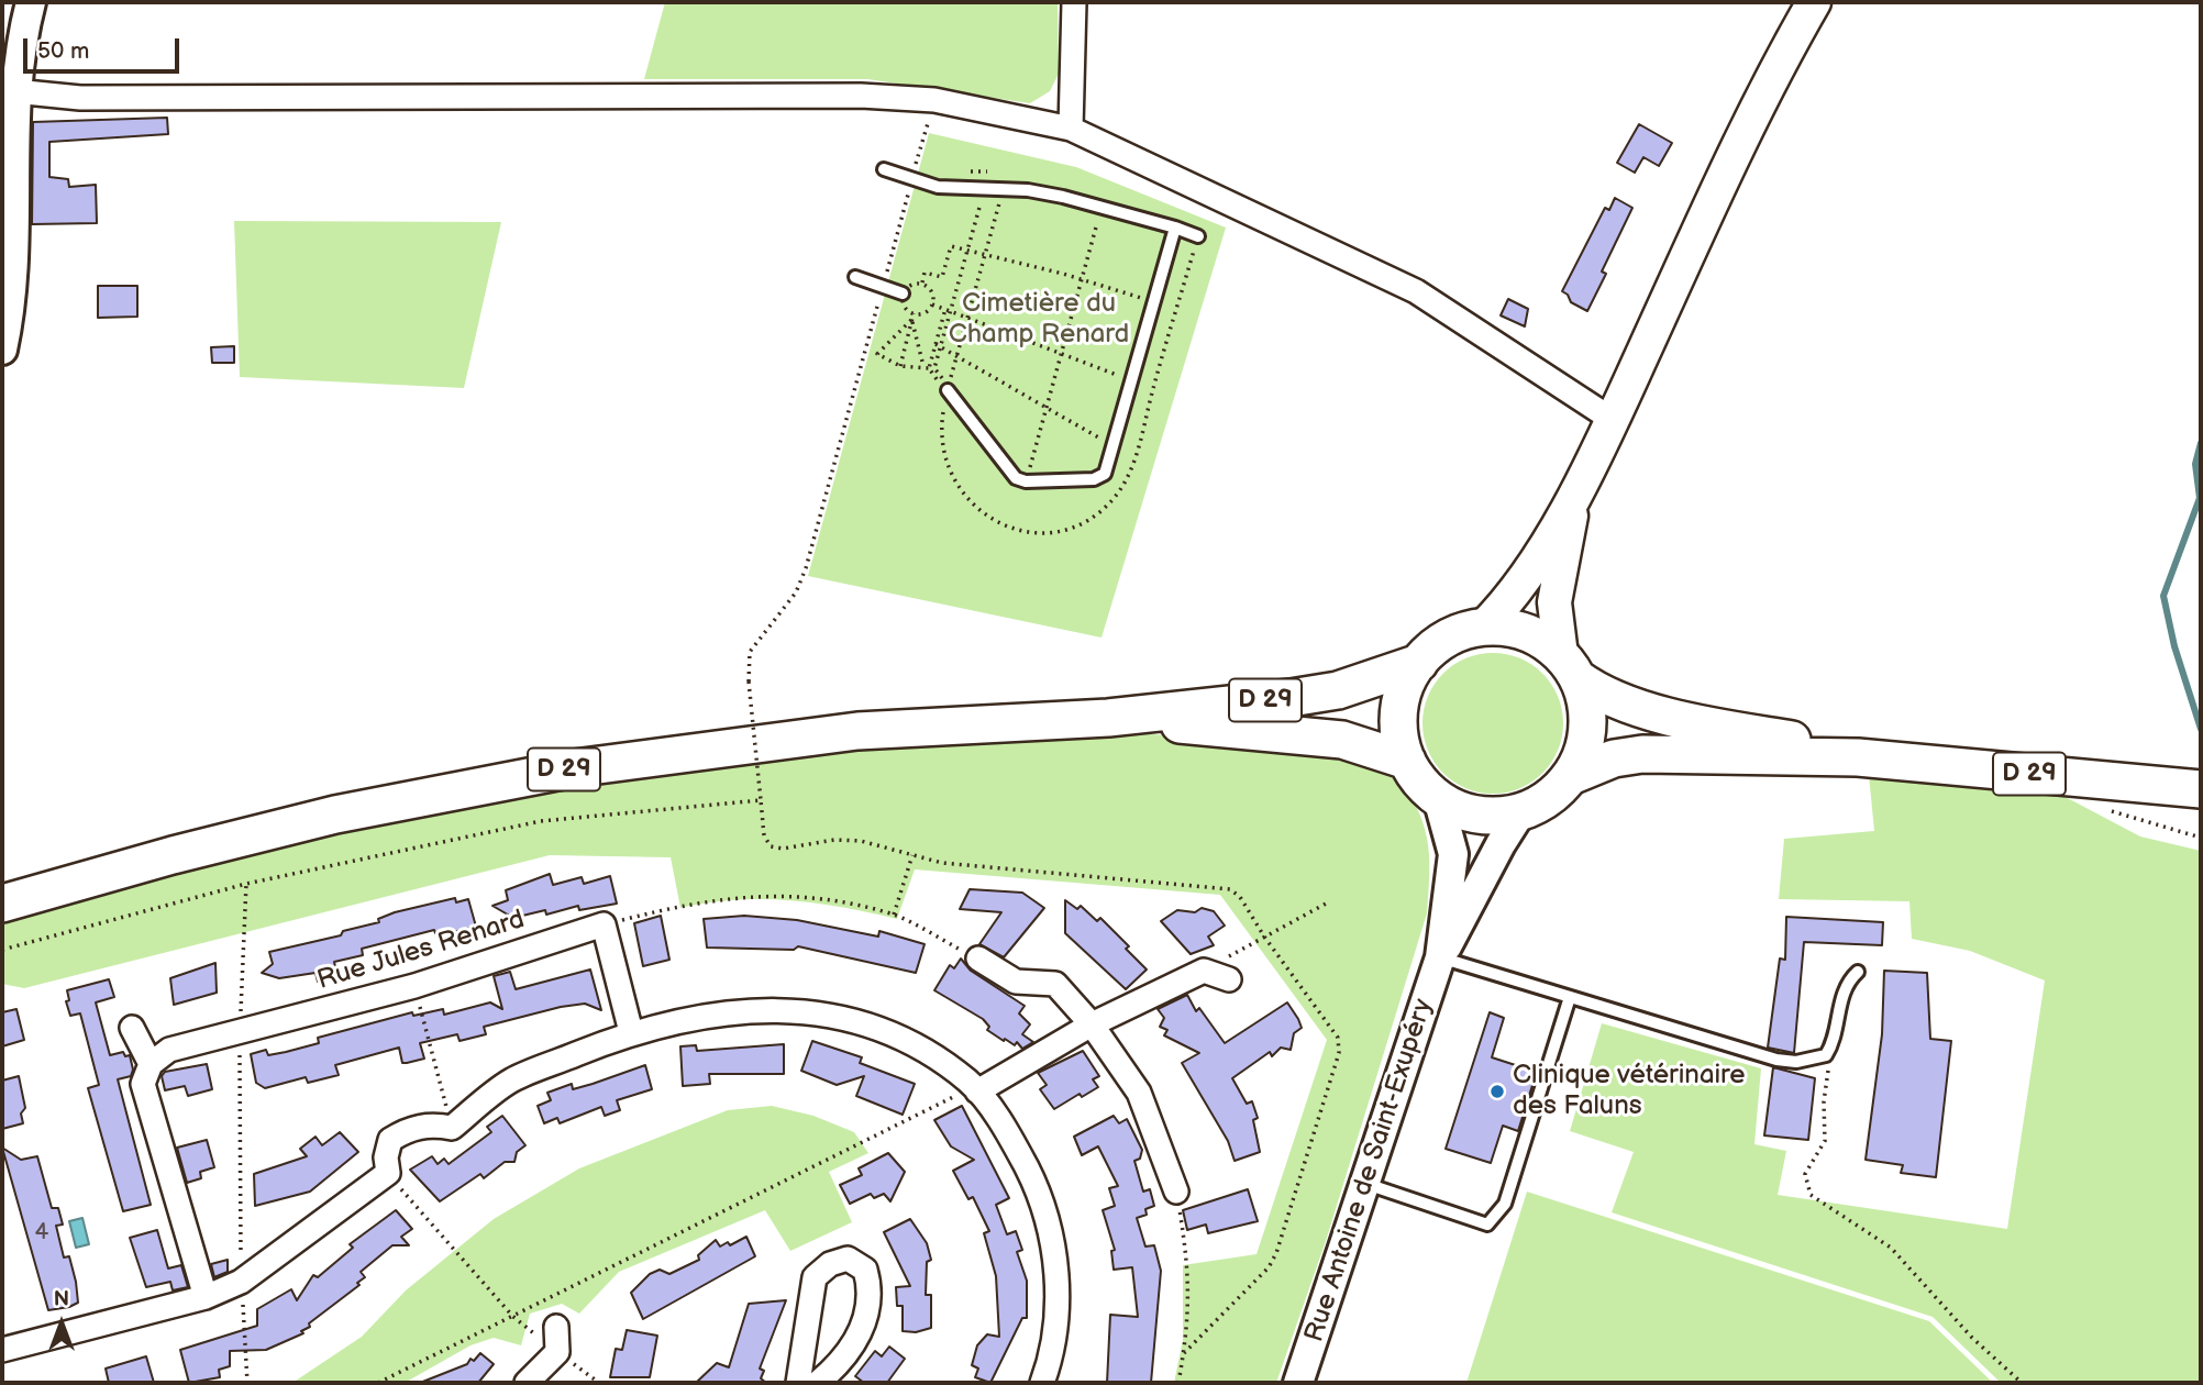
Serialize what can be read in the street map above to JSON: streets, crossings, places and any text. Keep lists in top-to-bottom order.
{
  "streets": {
    "main road": ["D 29"],
    "street": ["Rue Jules Renard", "Rue Antoine de Saint-Exupéry"]
  },
  "crossings": [
    ["D 29", "Rue Antoine de Saint-Exupéry"]
  ],
  "parks": ["Cimetière du Champ Renard"],
  "places": ["Clinique vétérinaire des Faluns"],
  "house_numbers": ["4"],
  "scale_bar": "50 m",
  "north": "top"
}
